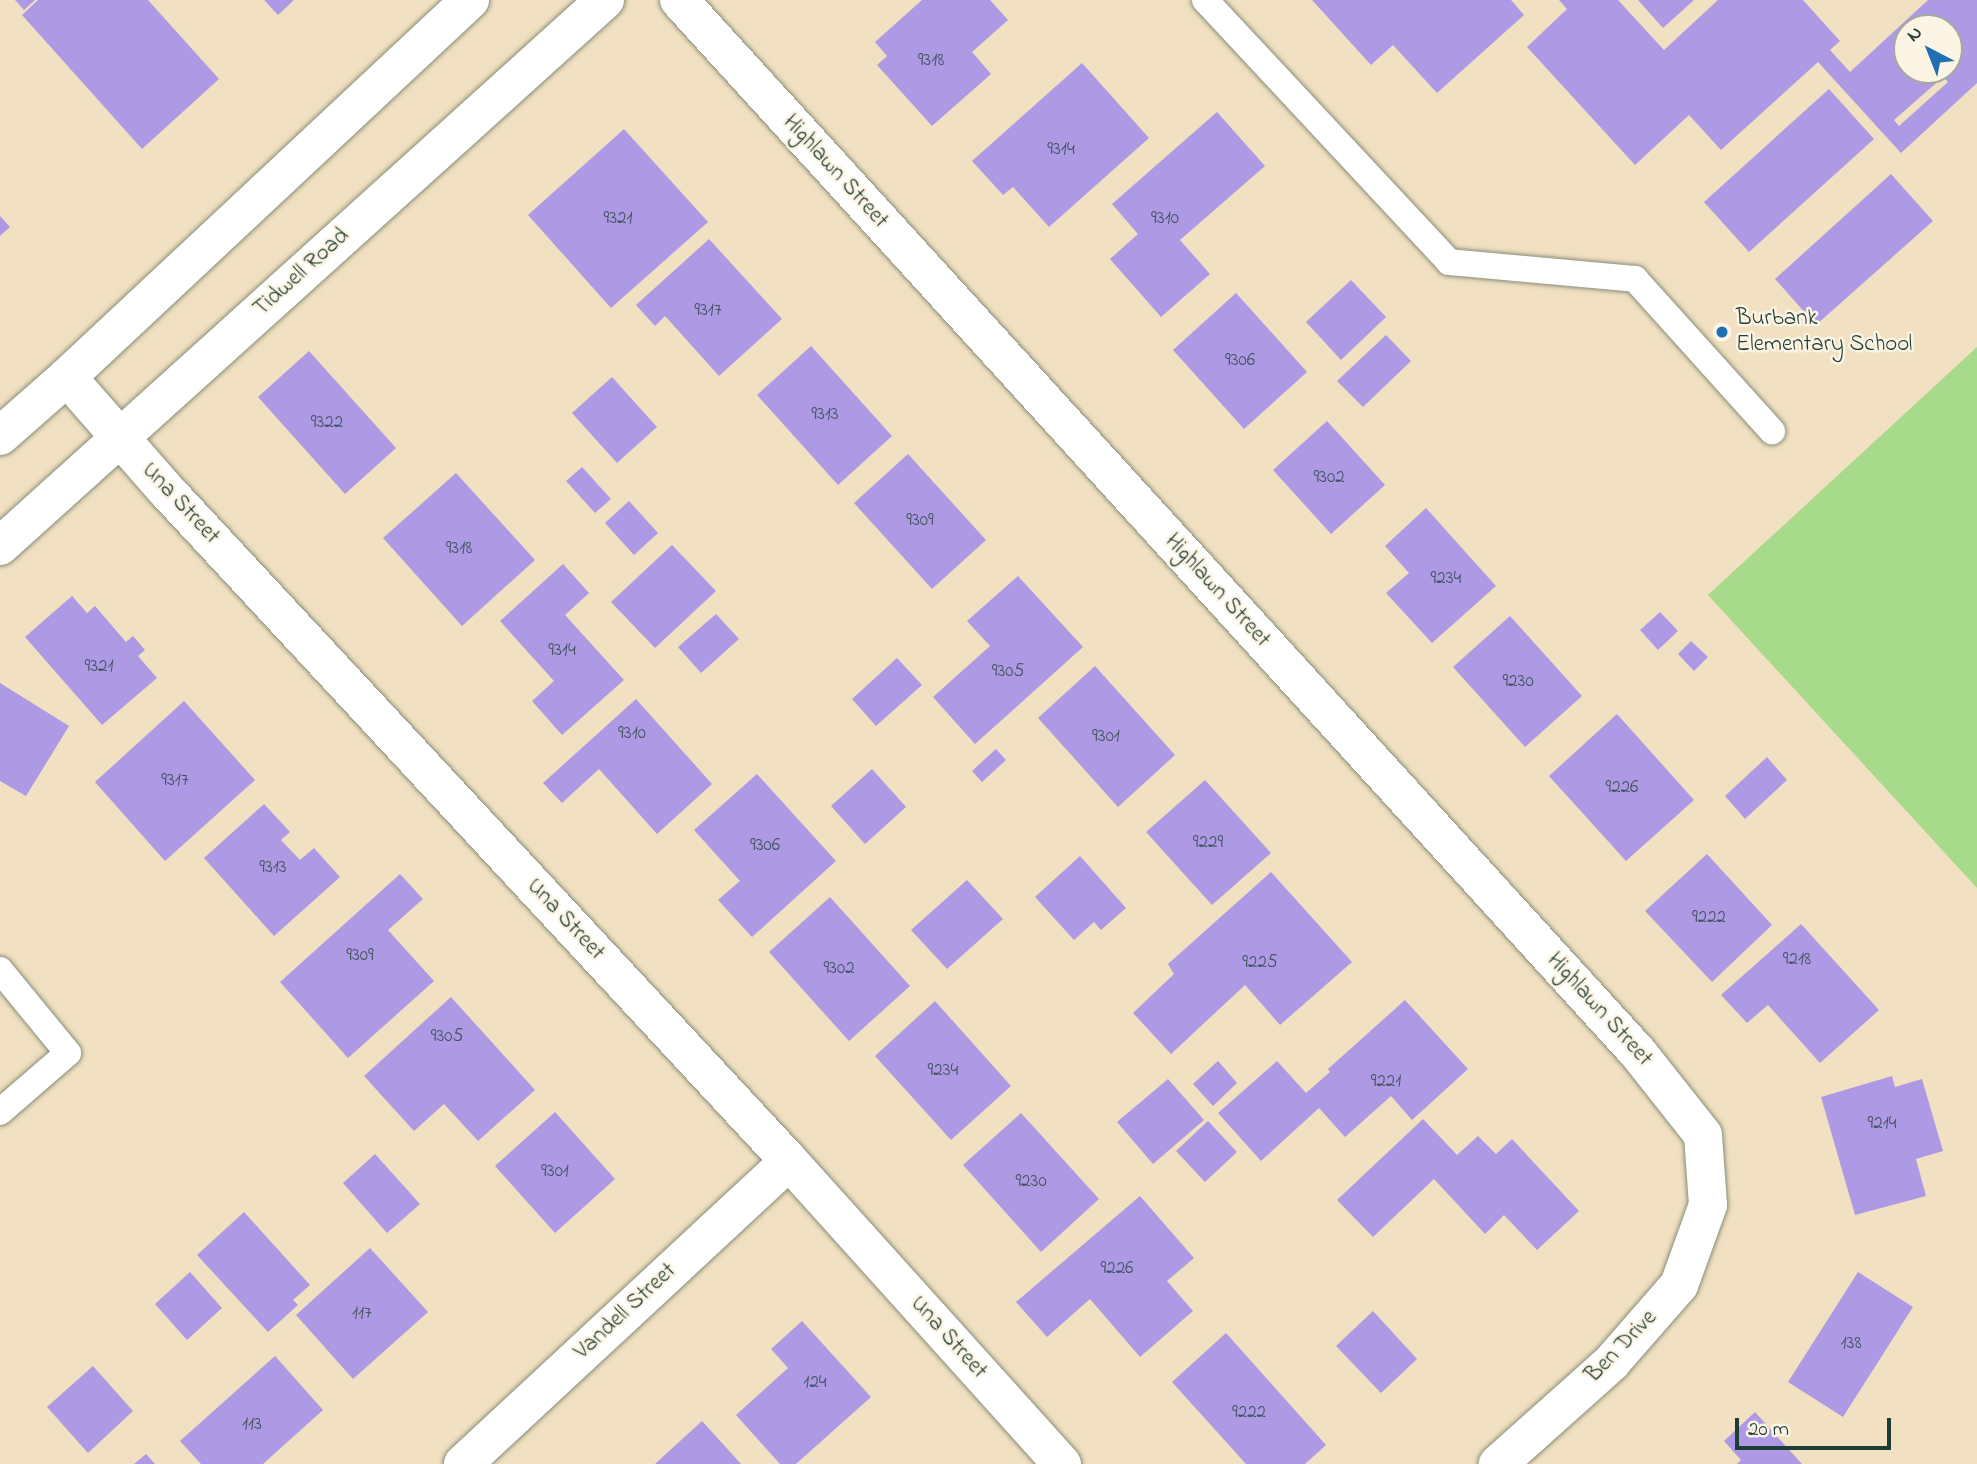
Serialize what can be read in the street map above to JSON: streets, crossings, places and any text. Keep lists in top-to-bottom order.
{
  "streets": {
    "street": [
      "Highlawn Street",
      "Tidwell Road",
      "Una Street",
      "Vandell Street",
      "Ben Drive"
    ]
  },
  "crossings": [
    ["Highlawn Street", "Ben Drive"],
    ["Tidwell Road", "Una Street"],
    ["Una Street", "Vandell Street"]
  ],
  "places": ["Burbank Elementary School"],
  "house_numbers": [
    "9318",
    "9314",
    "9321",
    "9310",
    "9317",
    "9306",
    "9313",
    "9322",
    "9302",
    "9309",
    "9318",
    "9234",
    "9314",
    "9321",
    "9305",
    "9230",
    "9310",
    "9301",
    "9317",
    "9226",
    "9229",
    "9306",
    "9313",
    "9222",
    "9309",
    "9218",
    "9225",
    "9302",
    "9305",
    "9234",
    "9221",
    "9214",
    "9301",
    "9230",
    "9226",
    "117",
    "138",
    "124",
    "9222",
    "113"
  ],
  "scale_bar": "20 m",
  "north": "top left"
}
